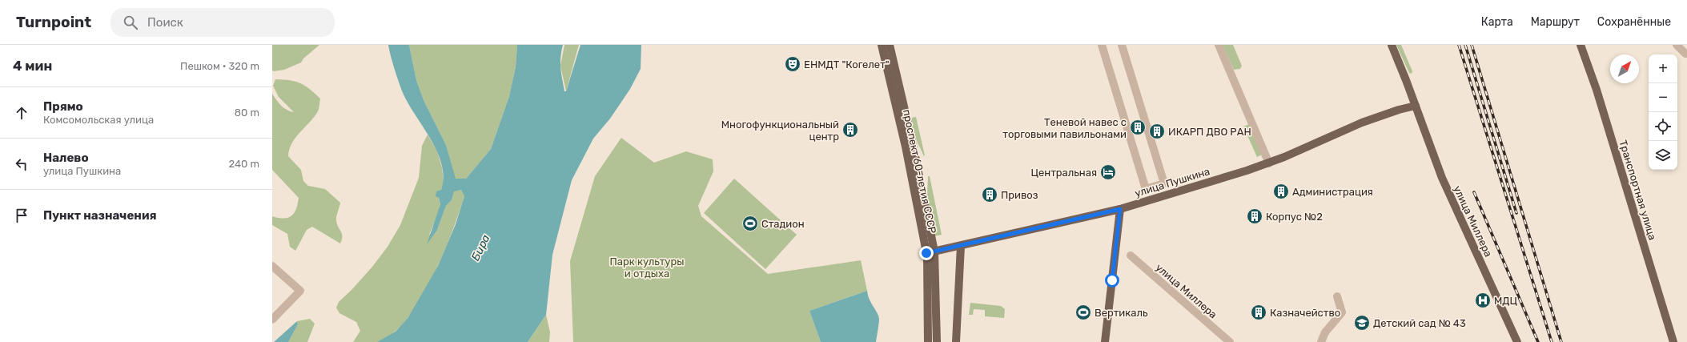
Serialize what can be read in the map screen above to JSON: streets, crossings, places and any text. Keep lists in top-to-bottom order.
{
  "streets": {
    "main road": [
      "проспект 60-летия СССР",
      "улица Пушкина",
      "Транспортная улица",
      "улица Миллера"
    ]
  },
  "crossings": [
    ["проспект 60-летия СССР", "улица Пушкина"],
    ["улица Пушкина", "улица Миллера"]
  ],
  "water": ["Бира"],
  "parks": ["Парк культуры и отдыха"],
  "places": {
    "theatre": ["ЕНМДТ \"Когелет\""],
    "building": [
      "Теневой навес с торговыми павильонами",
      "Многофункциональный центр",
      "ИКАРП ДВО РАН",
      "Администрация",
      "Привоз",
      "Корпус №2",
      "Казначейство"
    ],
    "hotel": ["Центральная"],
    "sports": ["Стадион", "Вертикаль"],
    "hospital": ["МДЦ"],
    "school or university": ["Детский сад № 43"]
  },
  "north": "top right",
  "page": {
    "header": "Turnpoint",
    "search": "Поиск",
    "nav": ["Карта", "Маршрут", "Сохранённые"],
    "heading": ["4 мин", "Пешком · 320 m"],
    "map_buttons": ["+", "−"],
    "list": [
      ["Прямо", "Комсомольская улица", "80 m"],
      ["Налево", "улица Пушкина", "240 m"],
      "Пункт назначения"
    ]
  }
}
